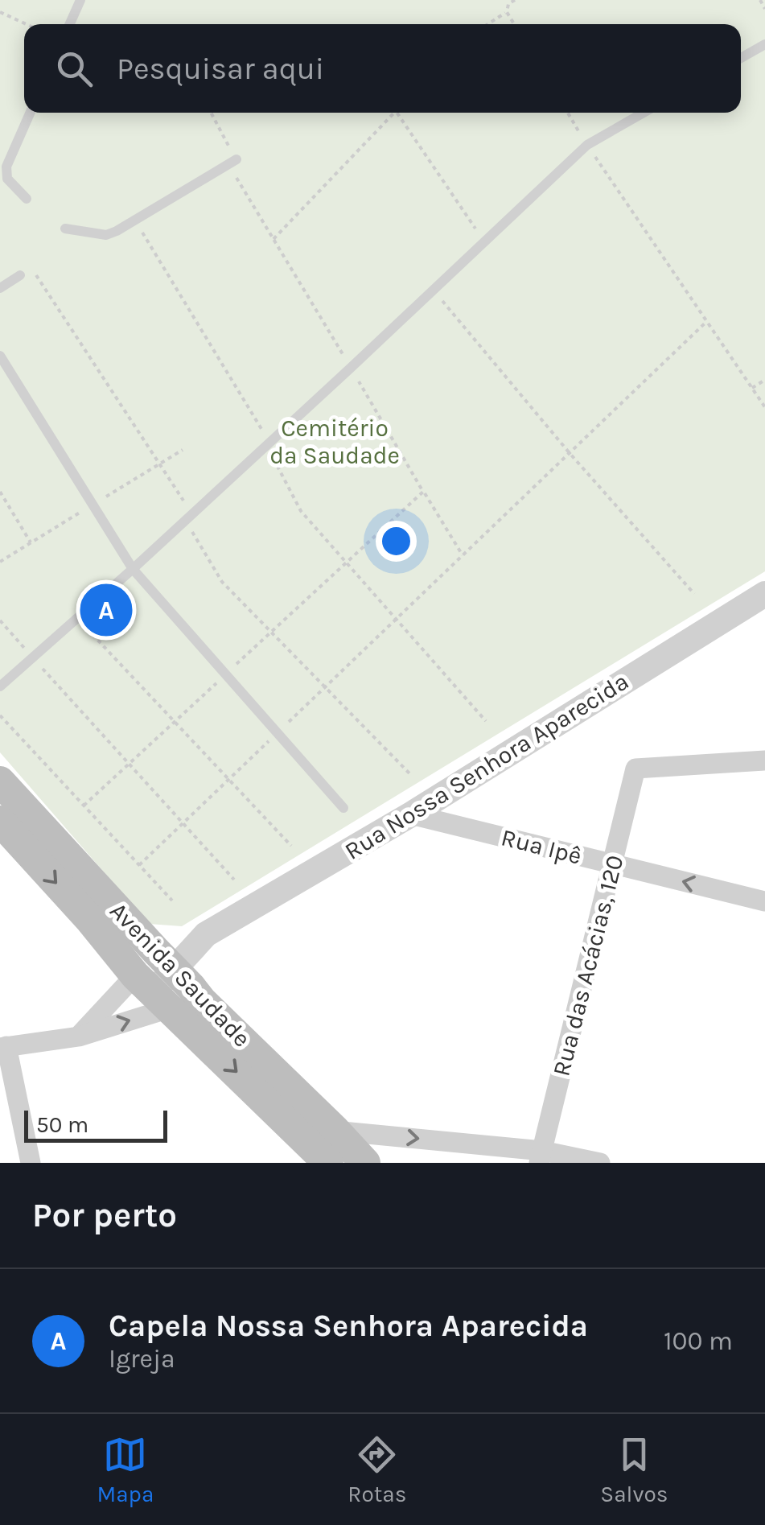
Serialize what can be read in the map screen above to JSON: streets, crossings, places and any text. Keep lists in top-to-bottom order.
{
  "streets": {
    "main road": ["Avenida Saudade"],
    "street": ["Rua Nossa Senhora Aparecida", "Rua Ipê", "Rua das Acácias, 120"]
  },
  "crossings": [
    ["Rua Nossa Senhora Aparecida", "Rua Ipê"],
    ["Rua Nossa Senhora Aparecida", "Avenida Saudade"],
    ["Rua Ipê", "Rua das Acácias, 120"]
  ],
  "one_way": ["Rua Ipê"],
  "parks": ["Cemitério da Saudade"],
  "scale_bar": "50 m",
  "page": {
    "search": "Pesquisar aqui",
    "pins": "A",
    "scale": "50 m",
    "heading": "Por perto",
    "list": [
      {
        "mark": "A",
        "name": "Capela Nossa Senhora Aparecida",
        "note": "Igreja",
        "value": "100 m"
      }
    ],
    "nav": ["Mapa", "Rotas", "Salvos"]
  }
}
